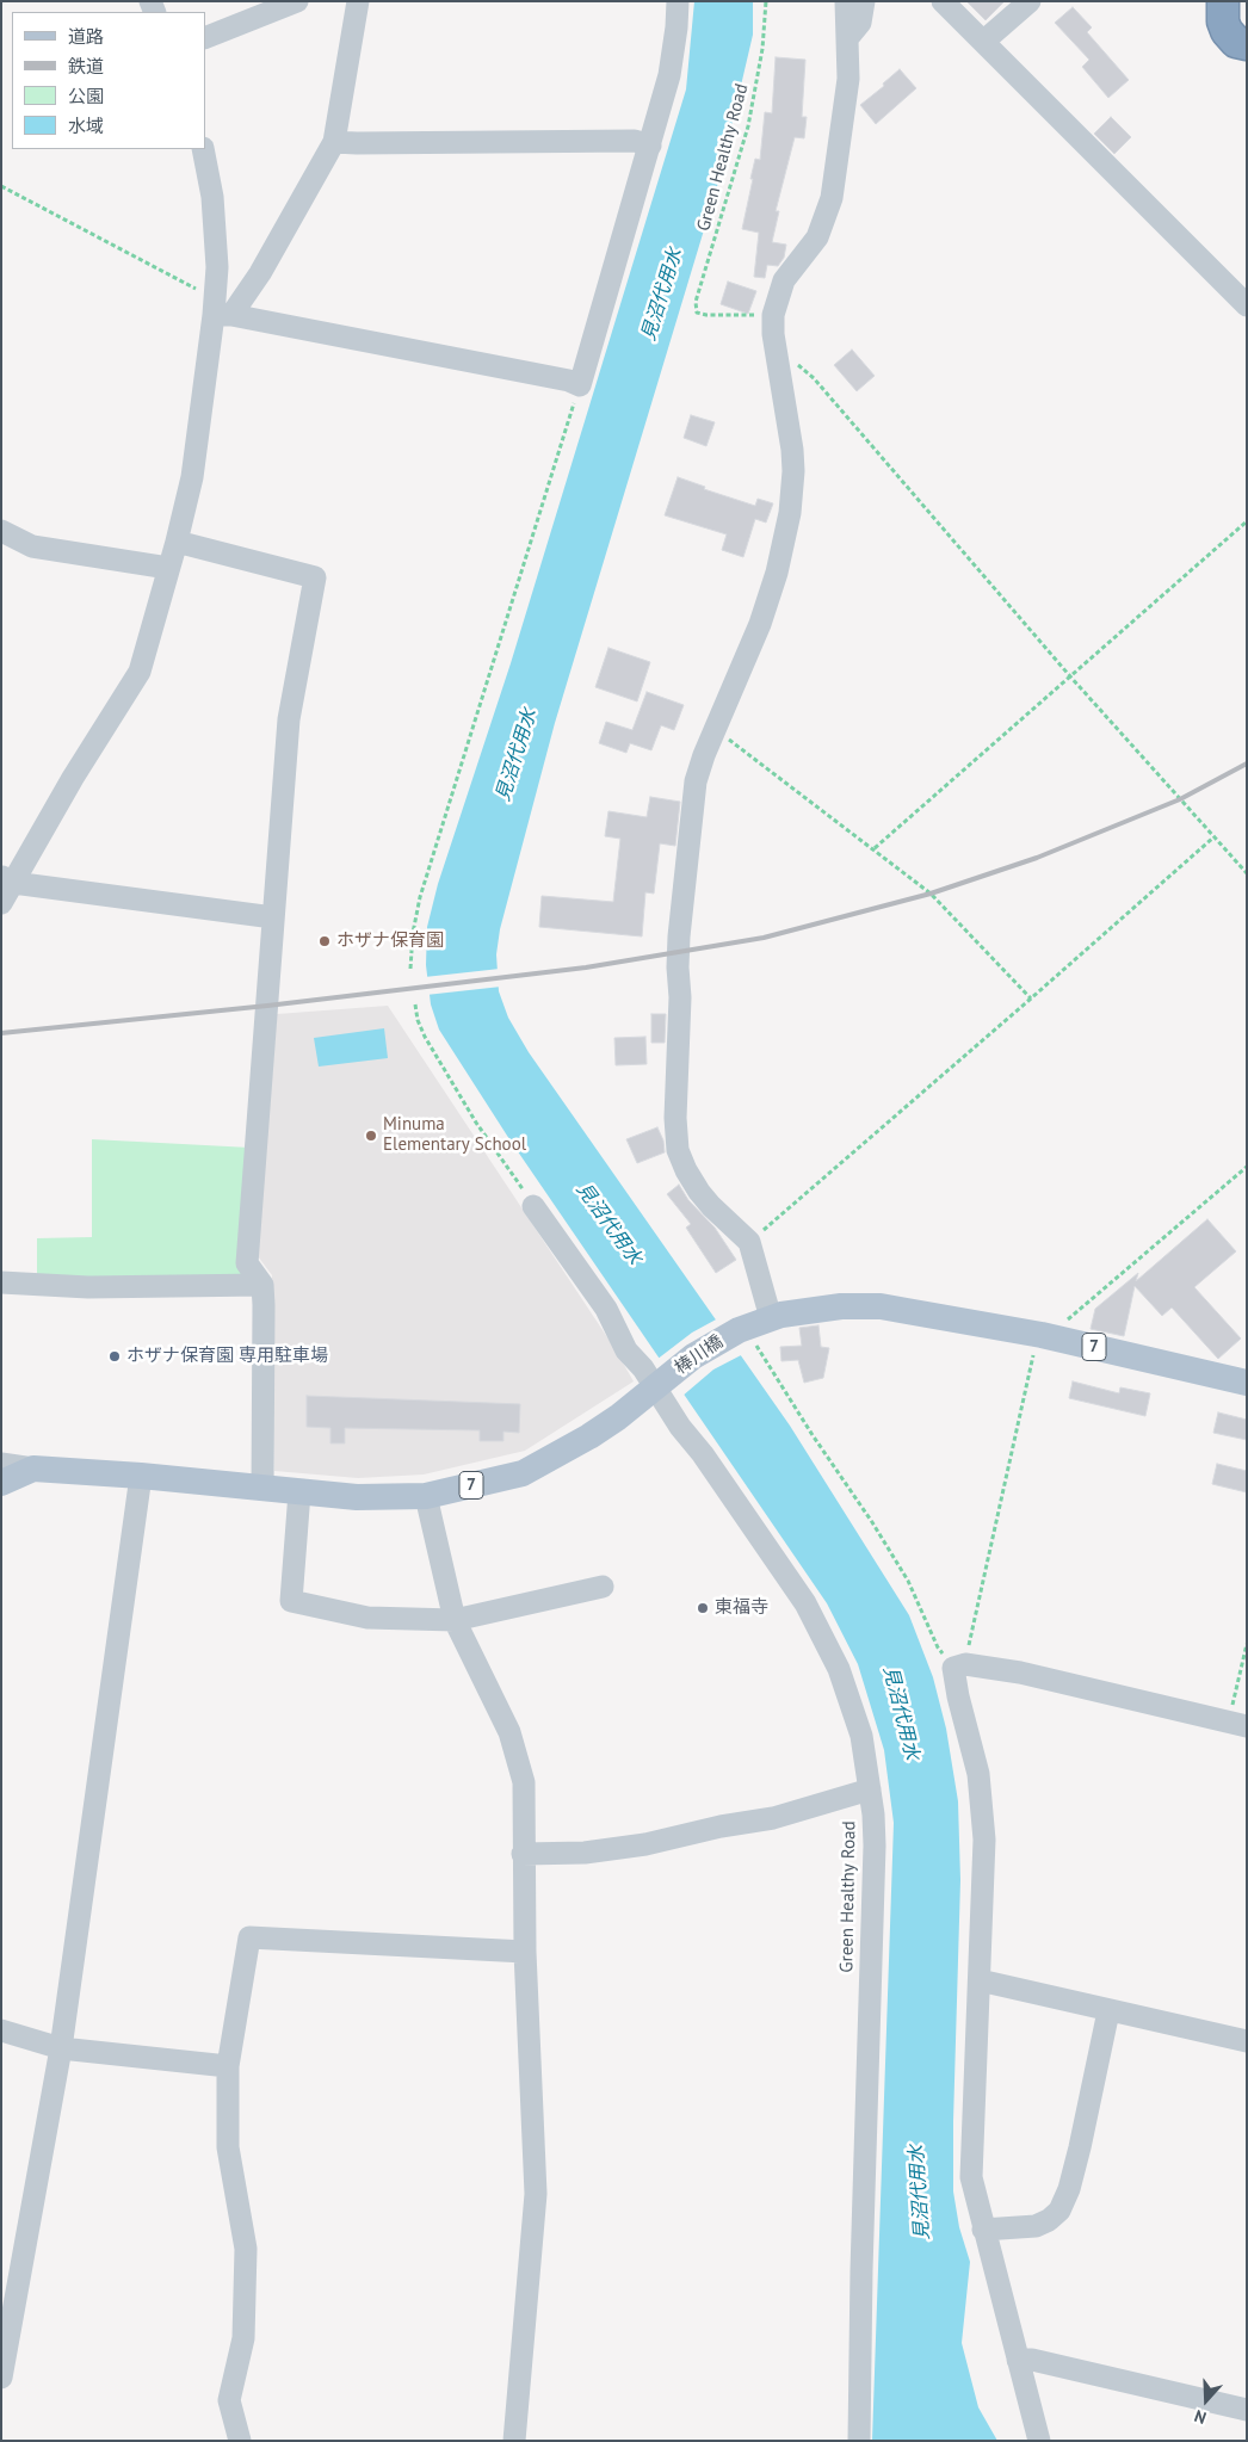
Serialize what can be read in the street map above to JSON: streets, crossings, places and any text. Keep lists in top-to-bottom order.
{
  "streets": {
    "main road": ["7", "棒川橋"],
    "path": ["Green Healthy Road"]
  },
  "crossings": [
    ["7", "棒川橋"]
  ],
  "water": ["見沼代用水"],
  "places": [
    "ホザナ保育園",
    "Minuma Elementary School",
    "ホザナ保育園 専用駐車場",
    "東福寺"
  ],
  "legend": [
    "道路",
    "鉄道",
    "公園",
    "水域"
  ],
  "north": "bottom"
}
